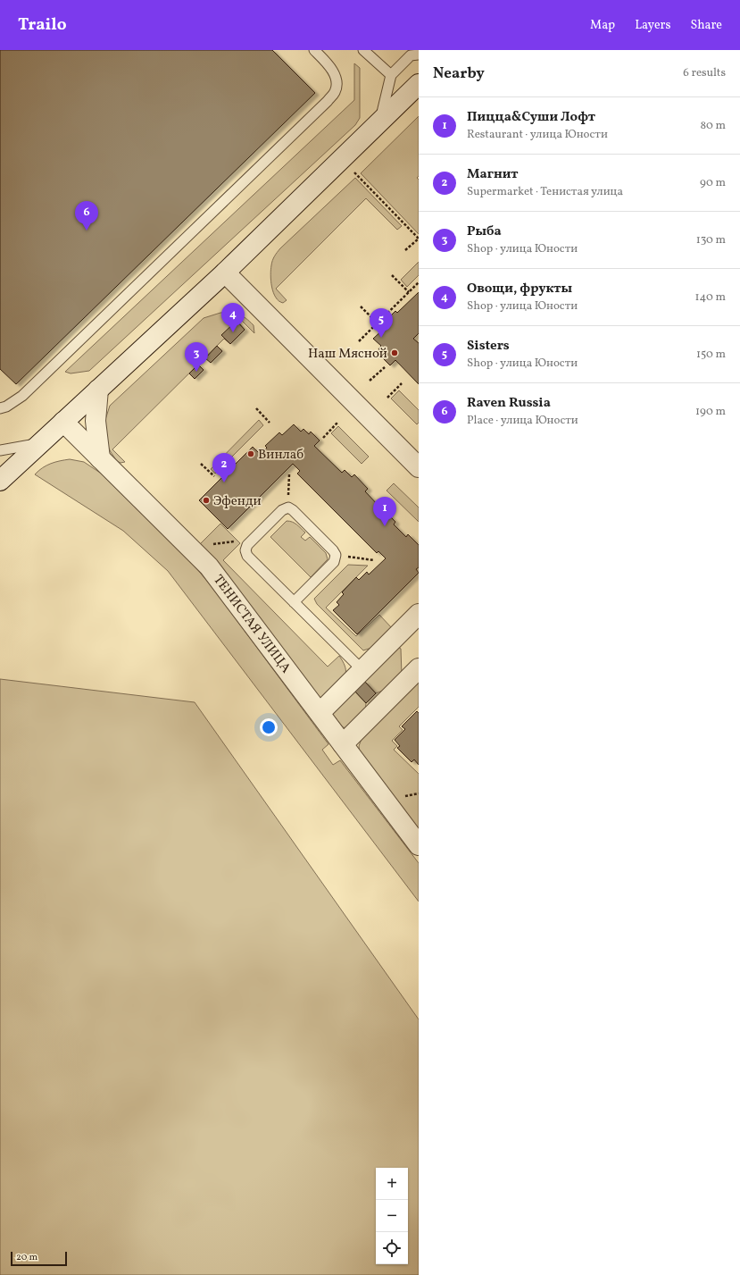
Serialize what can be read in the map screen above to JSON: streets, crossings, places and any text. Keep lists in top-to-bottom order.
{
  "streets": {
    "street": ["ТЕНИСТАЯ УЛИЦА"]
  },
  "places": ["Наш Мясной", "Винлаб", "Эфенди"],
  "scale_bar": "20 m",
  "page": {
    "header": "Trailo",
    "nav": ["Map", "Layers", "Share"],
    "heading": ["Nearby", "6 results"],
    "list": [
      {
        "mark": "1",
        "name": "Пицца&Суши Лофт",
        "note": "Restaurant · улица Юности",
        "value": "80 m"
      },
      {
        "mark": "2",
        "name": "Магнит",
        "note": "Supermarket · Тенистая улица",
        "value": "90 m"
      },
      {
        "mark": "3",
        "name": "Рыба",
        "note": "Shop · улица Юности",
        "value": "130 m"
      },
      {
        "mark": "4",
        "name": "Овощи, фрукты",
        "note": "Shop · улица Юности",
        "value": "140 m"
      },
      {
        "mark": "5",
        "name": "Sisters",
        "note": "Shop · улица Юности",
        "value": "150 m"
      },
      {
        "mark": "6",
        "name": "Raven Russia",
        "note": "Place · улица Юности",
        "value": "190 m"
      }
    ],
    "pins": [
      "6",
      "4",
      "5",
      "3",
      "2",
      "1"
    ],
    "map_buttons": ["+", "−"],
    "scale": "20 m"
  }
}
